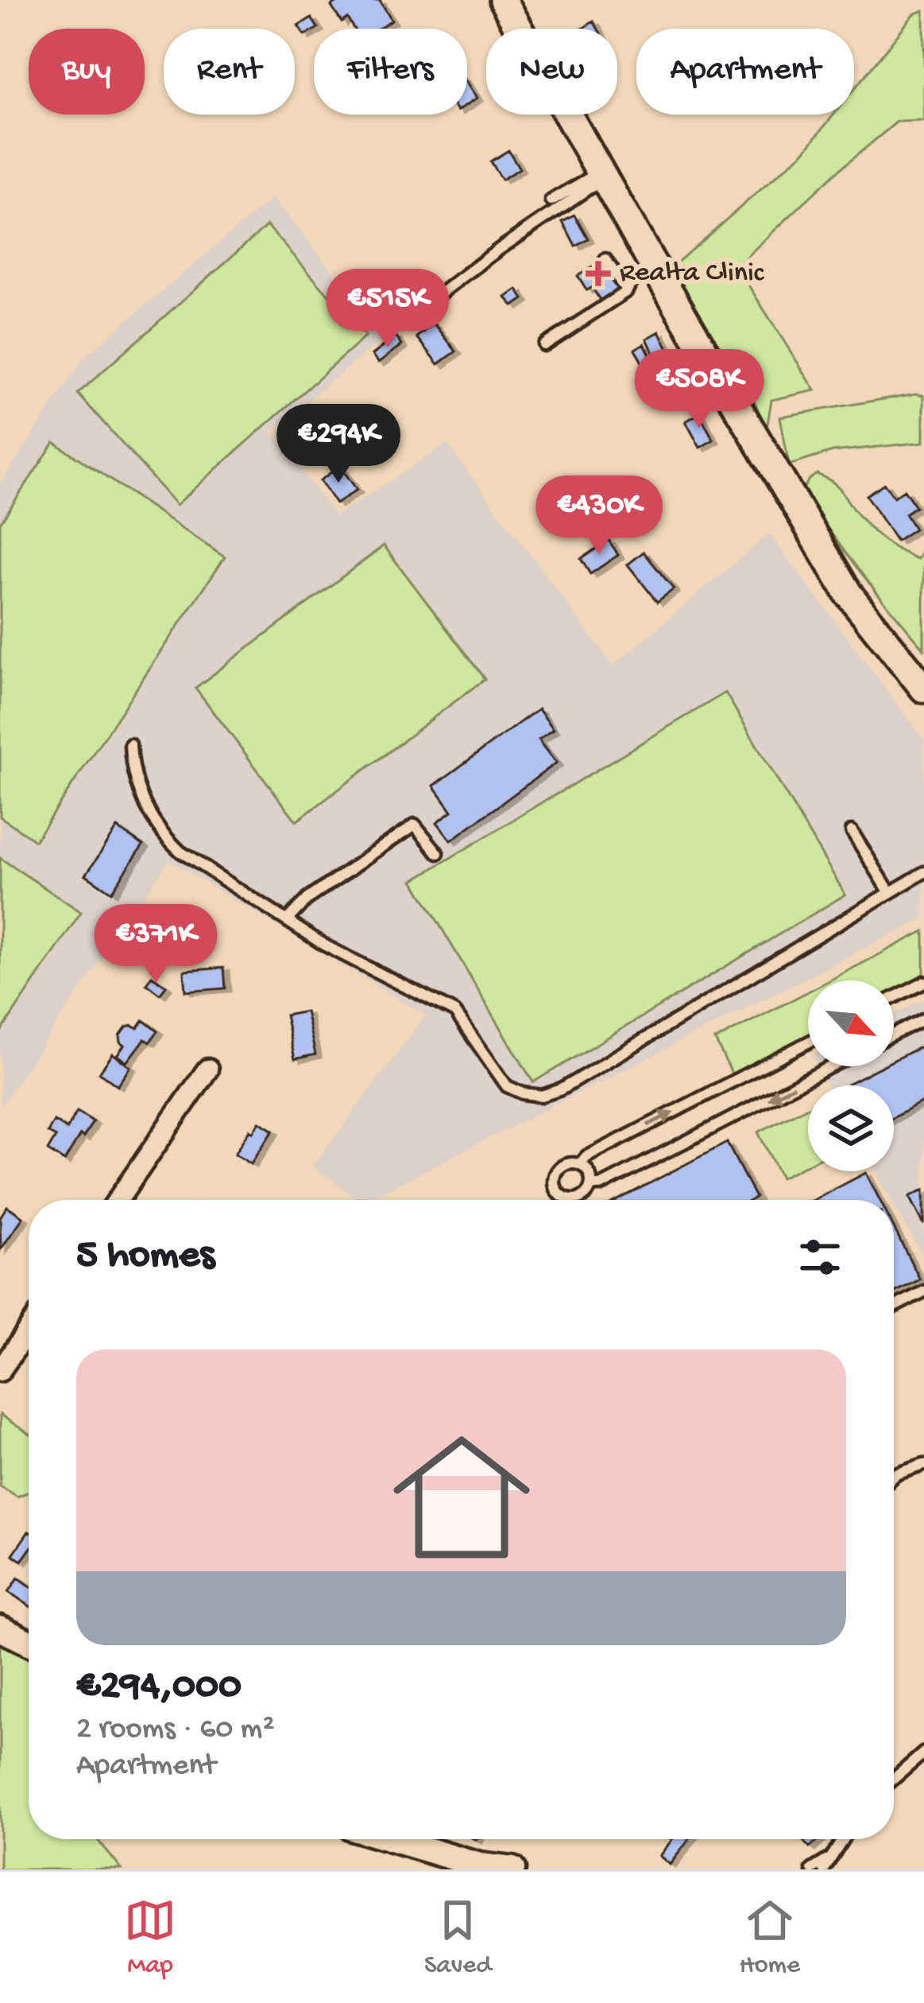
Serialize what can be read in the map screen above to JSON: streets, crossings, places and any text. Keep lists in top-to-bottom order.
{
  "places": {
    "health": ["Realta Clinic"]
  },
  "north": "bottom right",
  "page": {
    "chip": [
      "Buy",
      "Rent",
      "Filters",
      "New",
      "Apartment"
    ],
    "price": [
      "€515K",
      "€508K",
      "€294K",
      "€430K",
      "€371K"
    ],
    "heading": "5 homes",
    "list": [
      {
        "name": "€294,000",
        "note": "2 rooms · 60 m² · Apartment"
      }
    ],
    "tabs": ["Map", "Saved", "Home"]
  }
}
